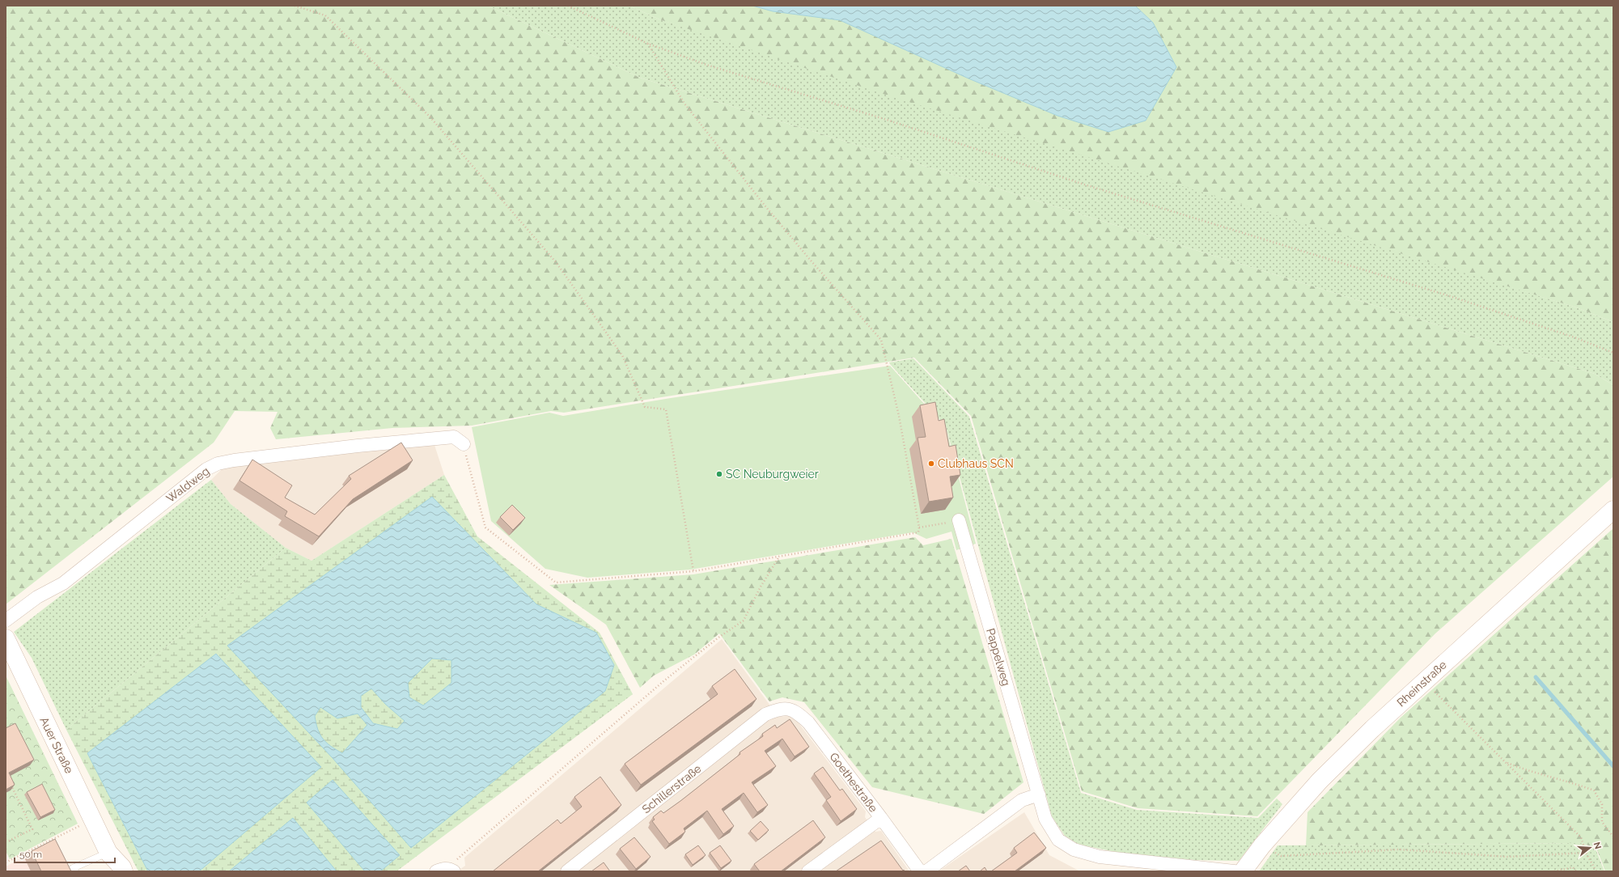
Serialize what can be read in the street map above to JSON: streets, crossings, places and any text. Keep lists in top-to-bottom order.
{
  "streets": {
    "main road": ["Rheinstraße", "Auer Straße"],
    "street": [
      "Waldweg",
      "Pappelweg",
      "Goethestraße",
      "Schillerstraße"
    ]
  },
  "crossings": [
    ["Goethestraße", "Schillerstraße"]
  ],
  "places": ["Clubhaus SCN", "SC Neuburgweier"],
  "scale_bar": "50 m",
  "north": "right"
}
